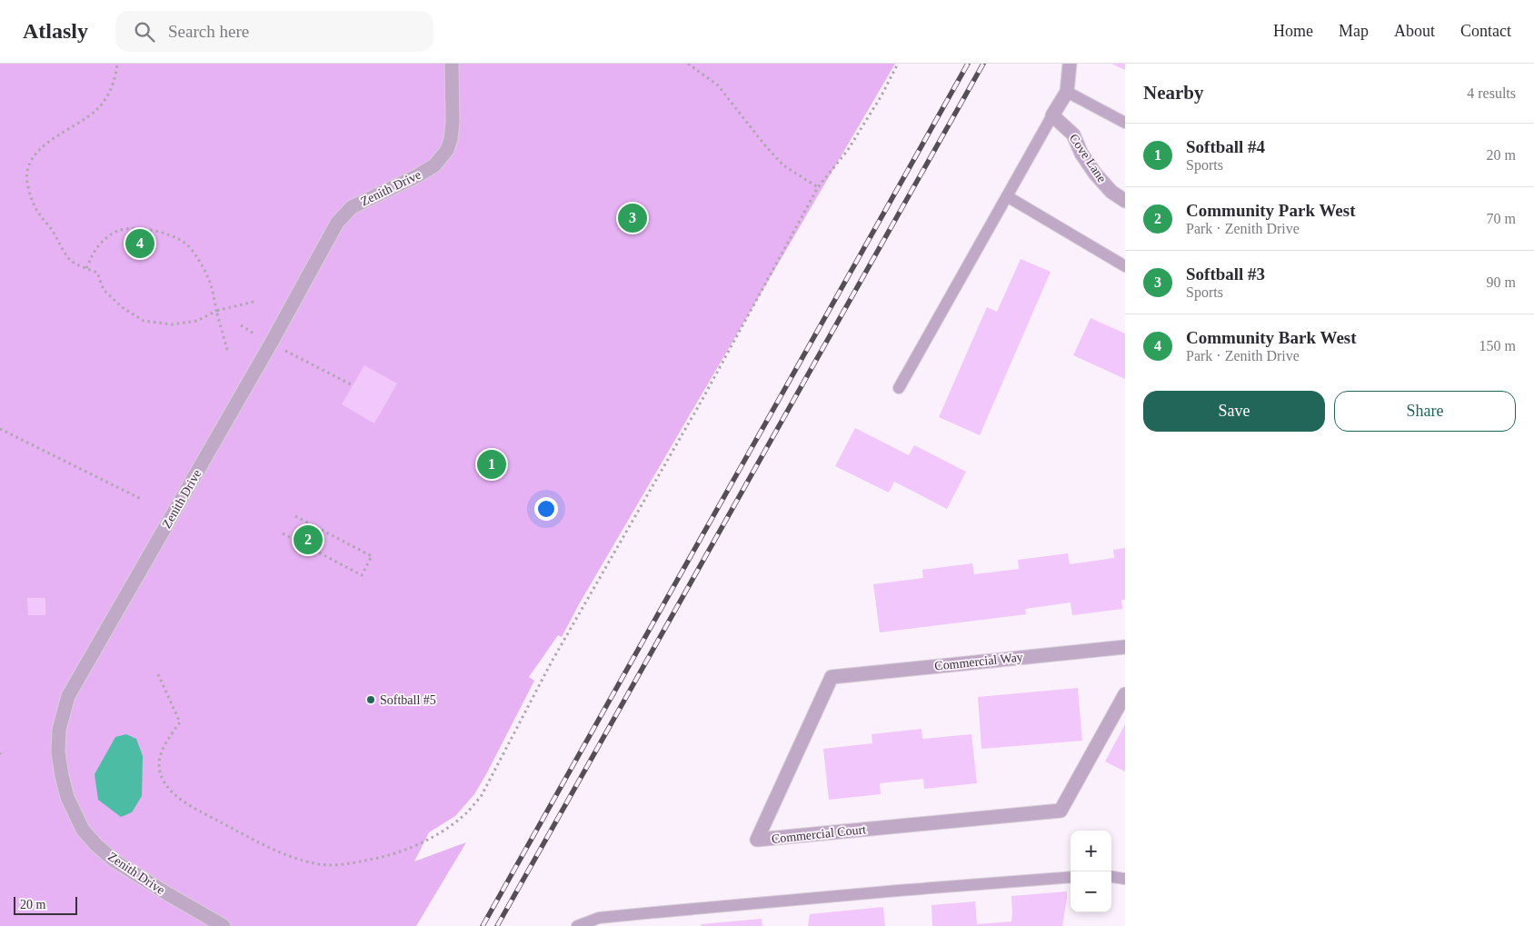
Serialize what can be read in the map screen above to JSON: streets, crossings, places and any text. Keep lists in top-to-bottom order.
{
  "streets": {
    "street": [
      "Cove Lane",
      "Zenith Drive",
      "Commercial Way",
      "Commercial Court"
    ]
  },
  "crossings": [
    ["Commercial Way", "Commercial Court"]
  ],
  "places": ["Softball #5"],
  "scale_bar": "20 m",
  "page": {
    "header": "Atlasly",
    "search": "Search here",
    "nav": [
      "Home",
      "Map",
      "About",
      "Contact"
    ],
    "heading": ["Nearby", "4 results"],
    "list": [
      {
        "mark": "1",
        "name": "Softball #4",
        "note": "Sports",
        "value": "20 m"
      },
      {
        "mark": "2",
        "name": "Community Park West",
        "note": "Park · Zenith Drive",
        "value": "70 m"
      },
      {
        "mark": "3",
        "name": "Softball #3",
        "note": "Sports",
        "value": "90 m"
      },
      {
        "mark": "4",
        "name": "Community Bark West",
        "note": "Park · Zenith Drive",
        "value": "150 m"
      }
    ],
    "pins": [
      "3",
      "4",
      "1",
      "2"
    ],
    "buttons": ["Save", "Share"],
    "map_buttons": ["+", "−"],
    "scale": "20 m"
  }
}
